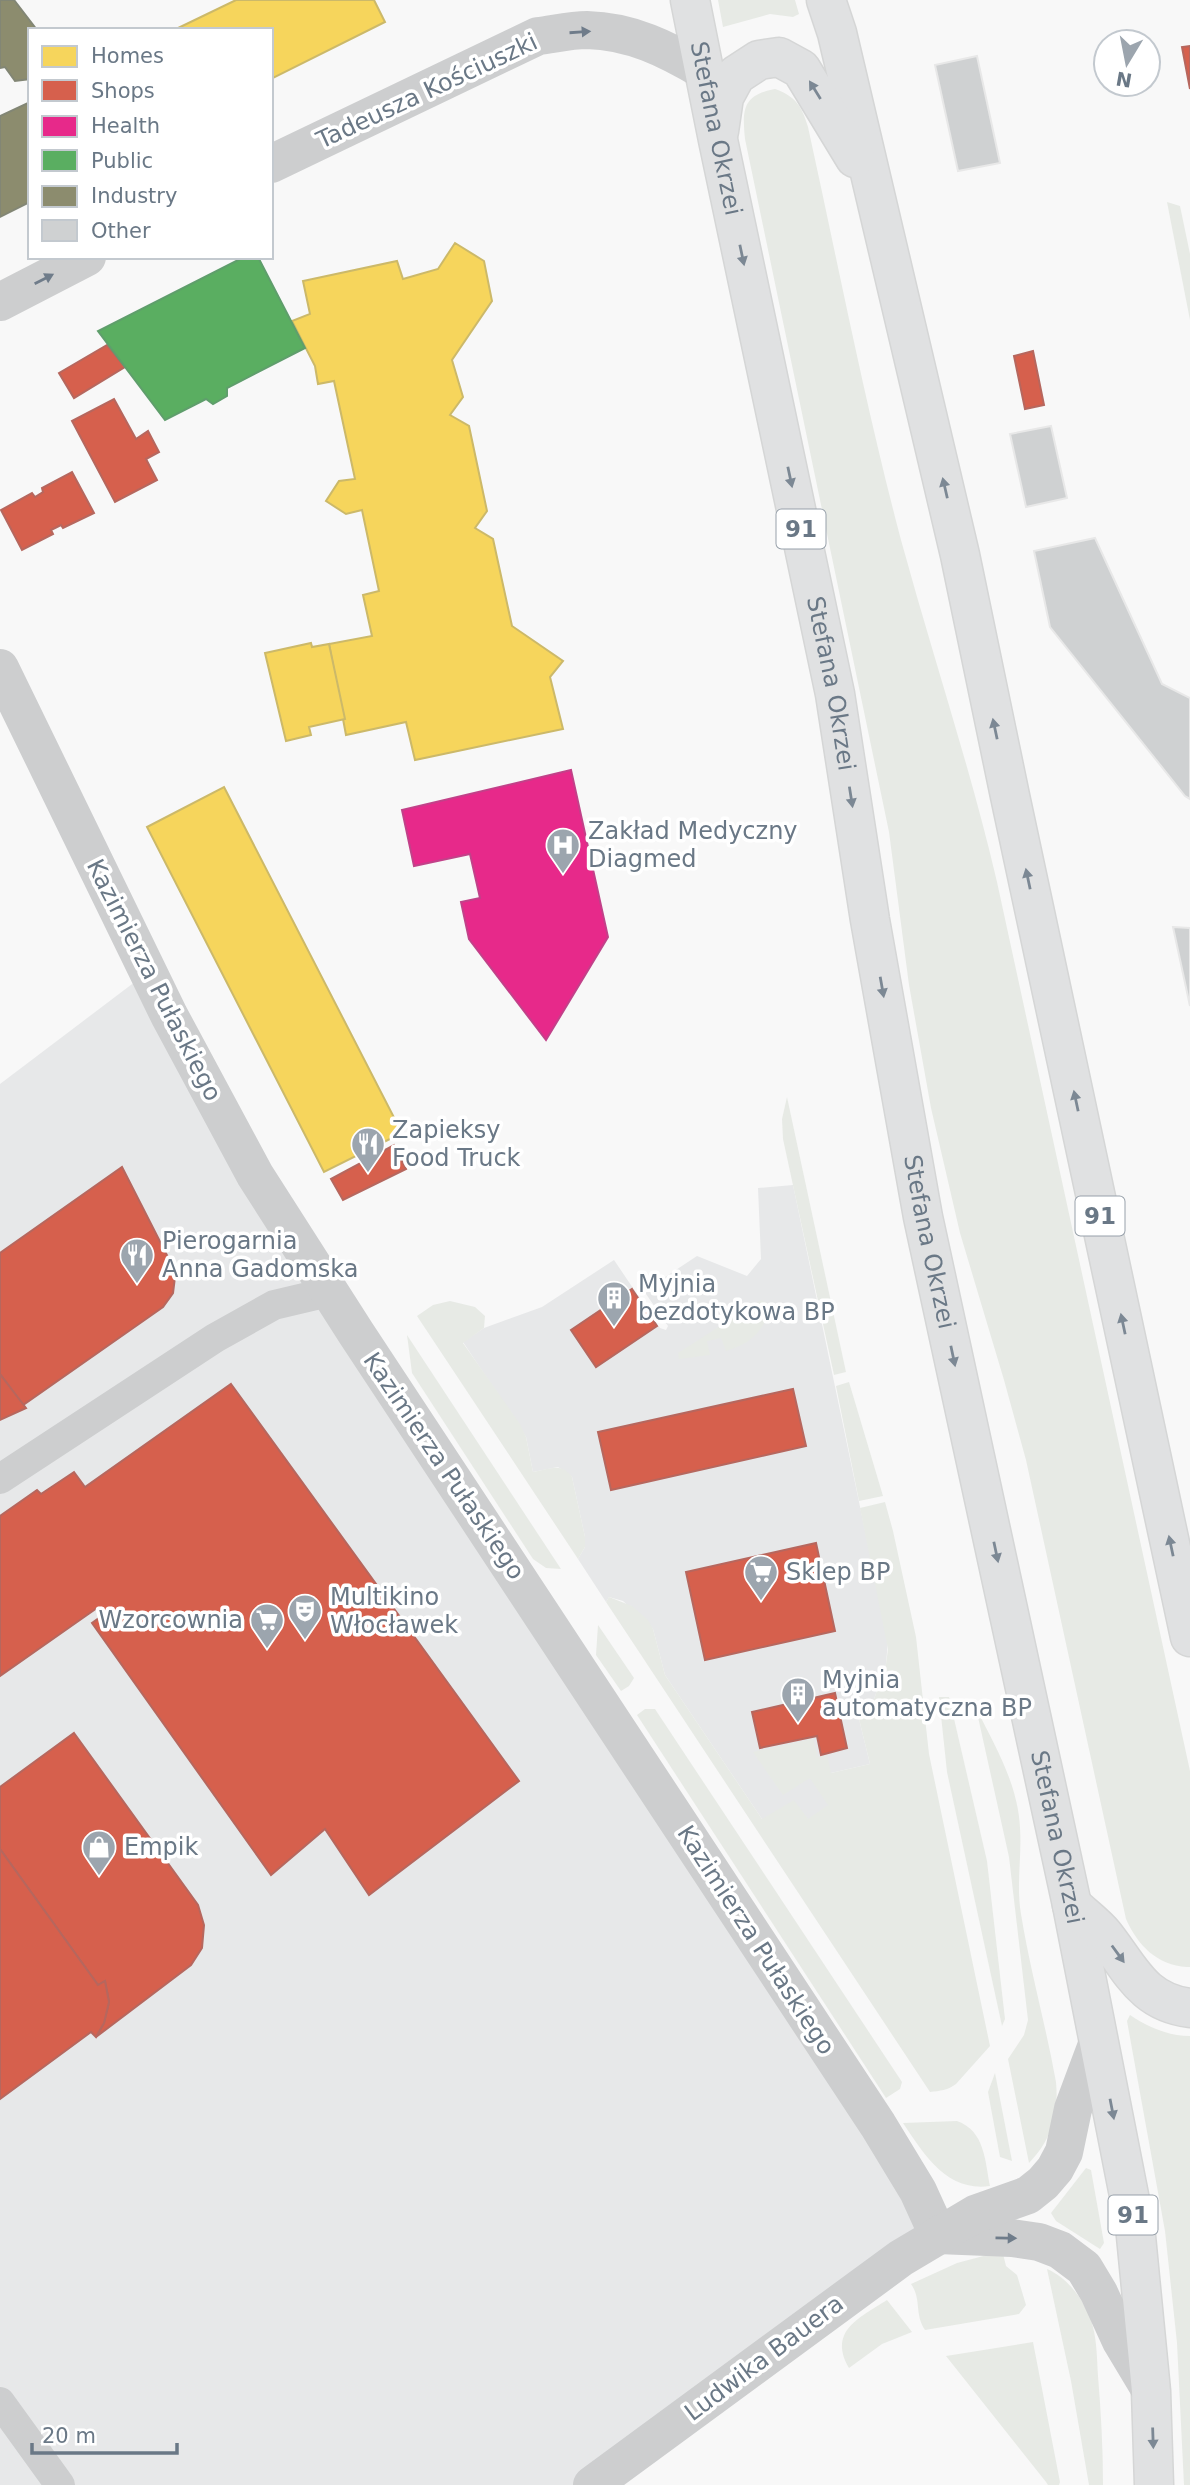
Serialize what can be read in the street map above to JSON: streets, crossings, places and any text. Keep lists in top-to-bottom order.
{
  "streets": {
    "main road": ["Stefana Okrzei", "91"],
    "street": ["Tadeusza Kościuszki", "Kazimierza Pułaskiego", "Ludwika Bauera"]
  },
  "crossings": [
    ["Tadeusza Kościuszki", "Stefana Okrzei"],
    ["Stefana Okrzei", "Ludwika Bauera"],
    ["Kazimierza Pułaskiego", "Ludwika Bauera"]
  ],
  "one_way": ["Tadeusza Kościuszki"],
  "places": {
    "hospital": ["Zakład Medyczny Diagmed"],
    "restaurant": ["Zapieksy Food Truck", "Pierogarnia Anna Gadomska"],
    "building": ["Myjnia bezdotykowa BP", "Myjnia automatyczna BP"],
    "supermarket": ["Sklep BP", "Wzorcownia"],
    "theatre": ["Multikino Włocławek"],
    "shop": ["Empik"]
  },
  "legend": [
    "Homes",
    "Shops",
    "Health",
    "Public",
    "Industry",
    "Other"
  ],
  "scale_bar": "20 m",
  "north": "bottom"
}
